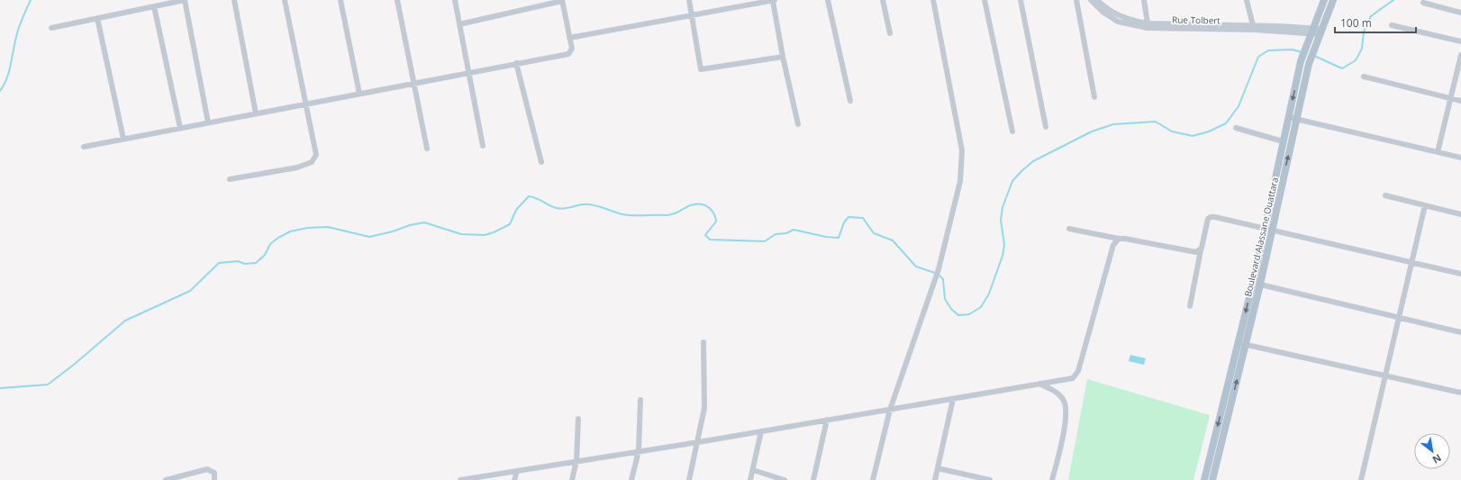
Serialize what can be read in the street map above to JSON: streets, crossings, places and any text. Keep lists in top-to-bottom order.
{
  "streets": {
    "main road": ["Boulevard Alassane Ouattara"],
    "street": ["Rue Tolbert"]
  },
  "crossings": [
    ["Rue Tolbert", "Boulevard Alassane Ouattara"]
  ],
  "scale_bar": "100 m",
  "north": "bottom right"
}
